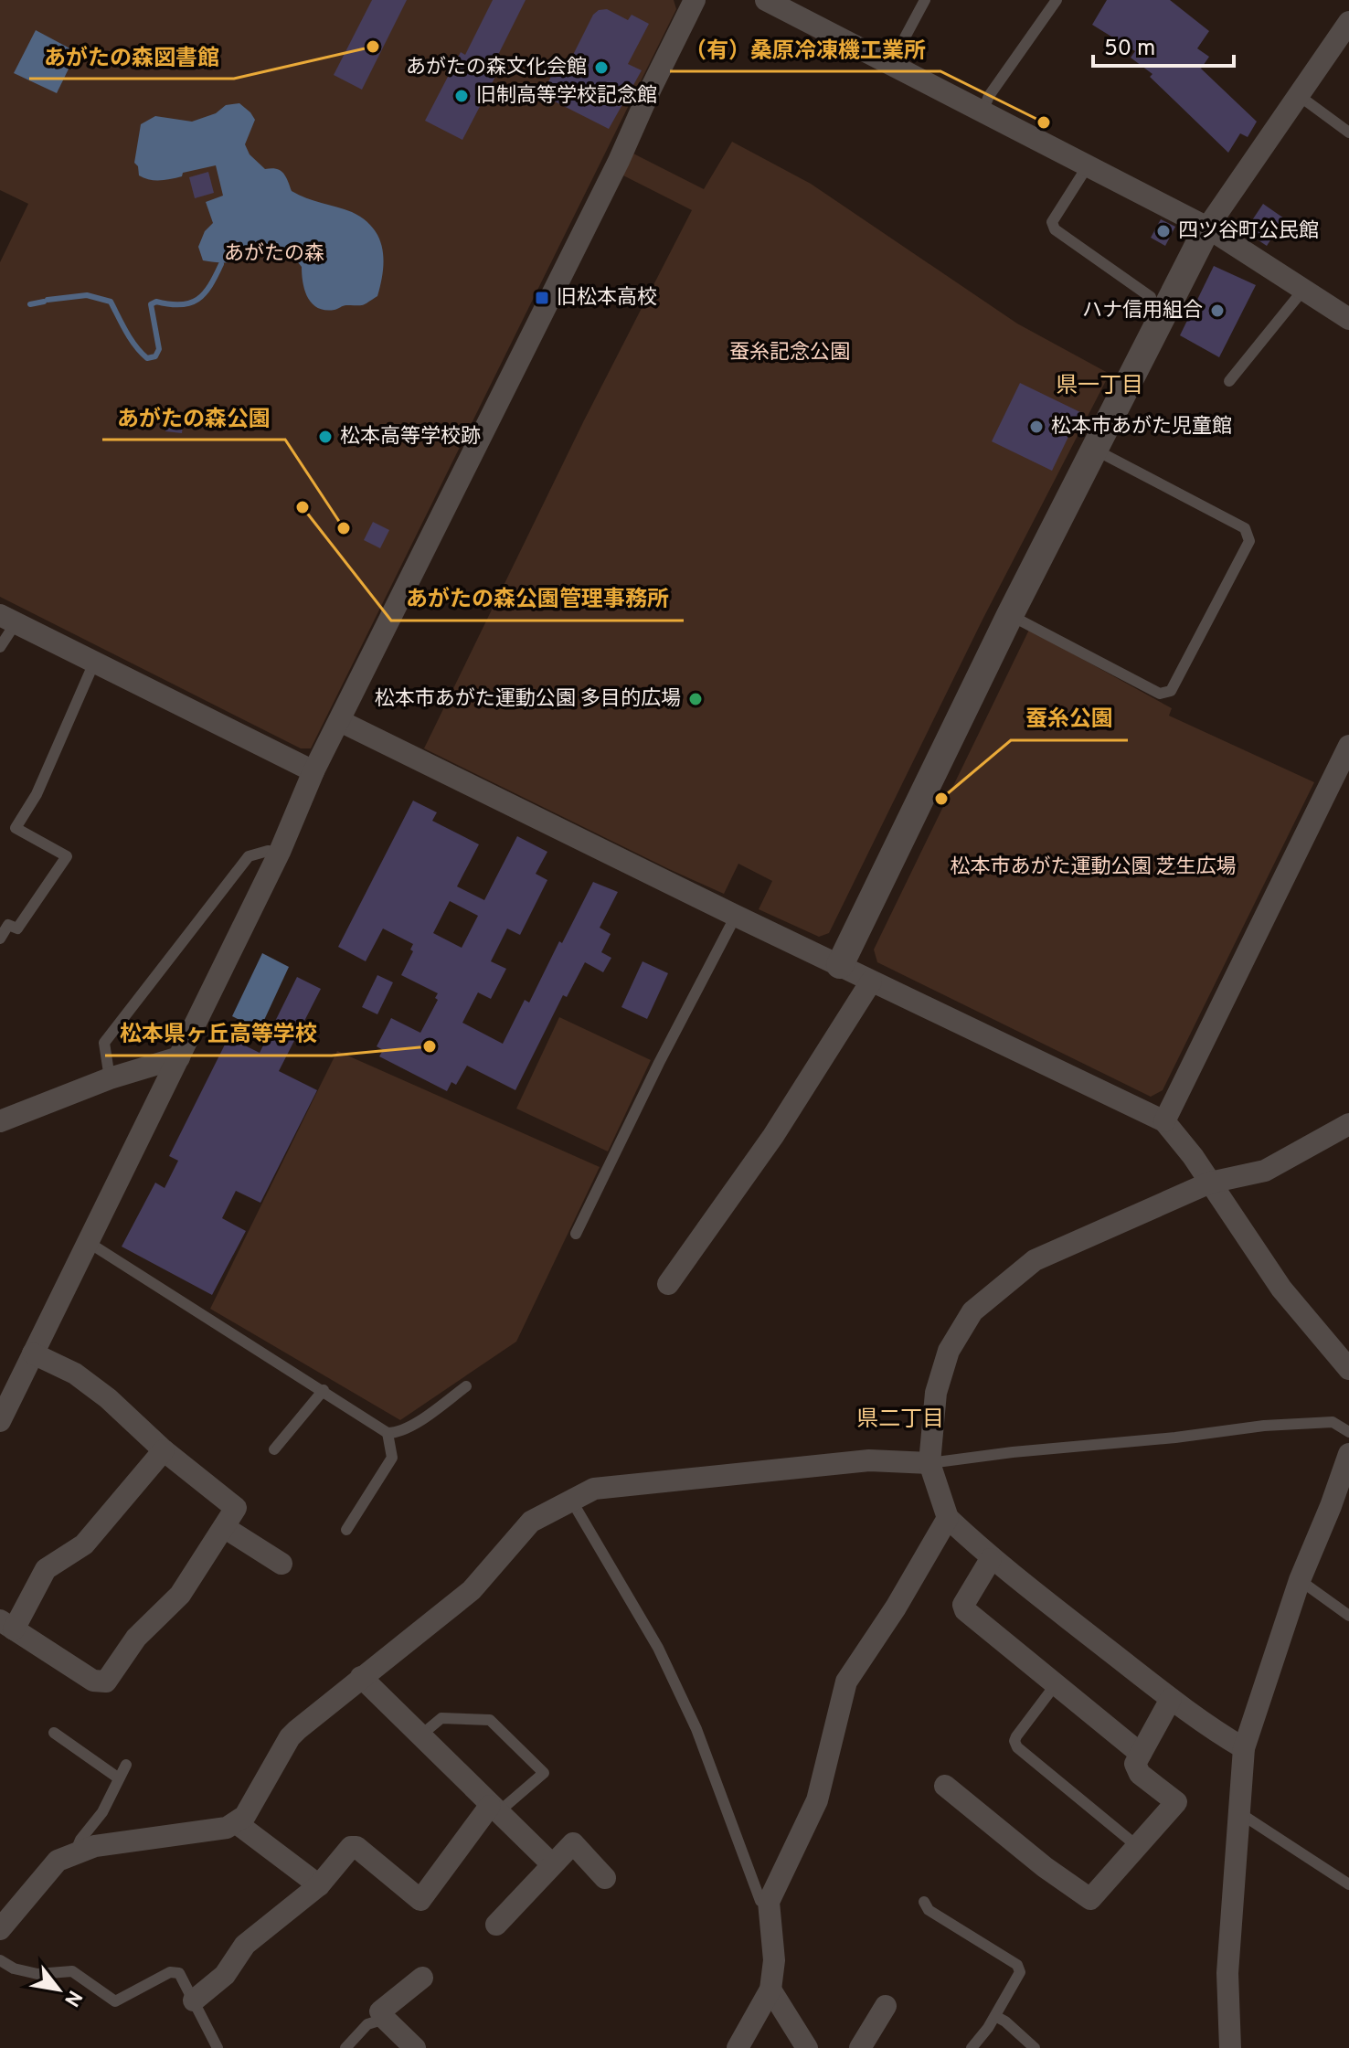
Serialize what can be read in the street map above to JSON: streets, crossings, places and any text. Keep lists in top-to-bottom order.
{
  "districts": ["県一丁目", "県二丁目"],
  "parks": ["あがたの森", "蚕糸記念公園", "松本市あがた運動公園 芝生広場"],
  "places": {
    "other": [
      "あがたの森図書館",
      "あがたの森文化会館",
      "旧制高等学校記念館",
      "（有）桑原冷凍機工業所",
      "四ツ谷町公民館",
      "ハナ信用組合",
      "松本市あがた児童館",
      "松本高等学校跡",
      "あがたの森公園管理事務所",
      "あがたの森公園",
      "松本市あがた運動公園 多目的広場",
      "蚕糸公園",
      "松本県ヶ丘高等学校"
    ],
    "transit": ["旧松本高校"]
  },
  "scale_bar": "50 m",
  "north": "bottom right"
}
